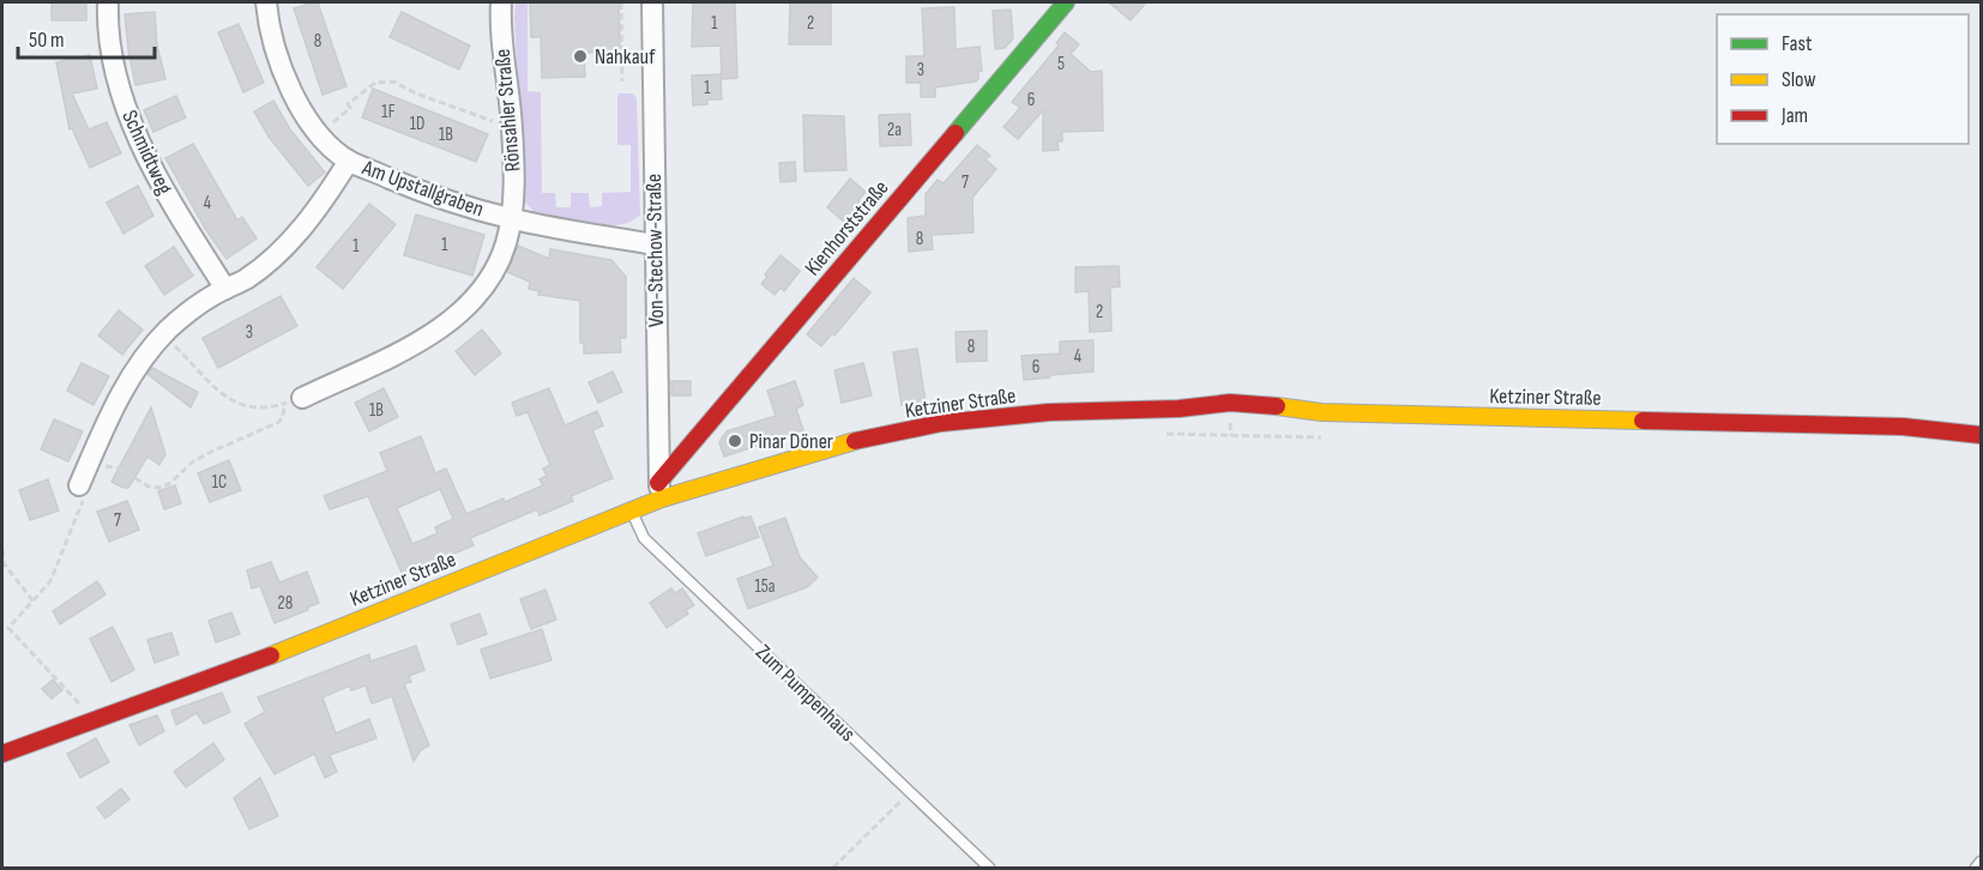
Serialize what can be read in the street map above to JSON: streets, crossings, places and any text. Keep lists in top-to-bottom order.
{
  "streets": {
    "street": [
      "Rönsahler Straße",
      "Schmidtweg",
      "Am Upstallgraben",
      "Kienhorststraße",
      "Von-Stechow-Straße",
      "Ketziner Straße"
    ],
    "lane": ["Zum Pumpenhaus"]
  },
  "crossings": [
    ["Rönsahler Straße", "Am Upstallgraben"],
    ["Am Upstallgraben", "Von-Stechow-Straße"],
    ["Kienhorststraße", "Von-Stechow-Straße"],
    ["Kienhorststraße", "Ketziner Straße"],
    ["Von-Stechow-Straße", "Ketziner Straße"],
    ["Ketziner Straße", "Zum Pumpenhaus"]
  ],
  "places": ["Nahkauf", "Pinar Döner"],
  "house_numbers": [
    "1",
    "2",
    "8",
    "5",
    "3",
    "1",
    "6",
    "1F",
    "1D",
    "2a",
    "1B",
    "7",
    "4",
    "8",
    "1",
    "1",
    "2",
    "3",
    "8",
    "4",
    "6",
    "1B",
    "1C",
    "7",
    "15a",
    "28"
  ],
  "legend": ["Fast", "Slow", "Jam"],
  "scale_bar": "50 m"
}
